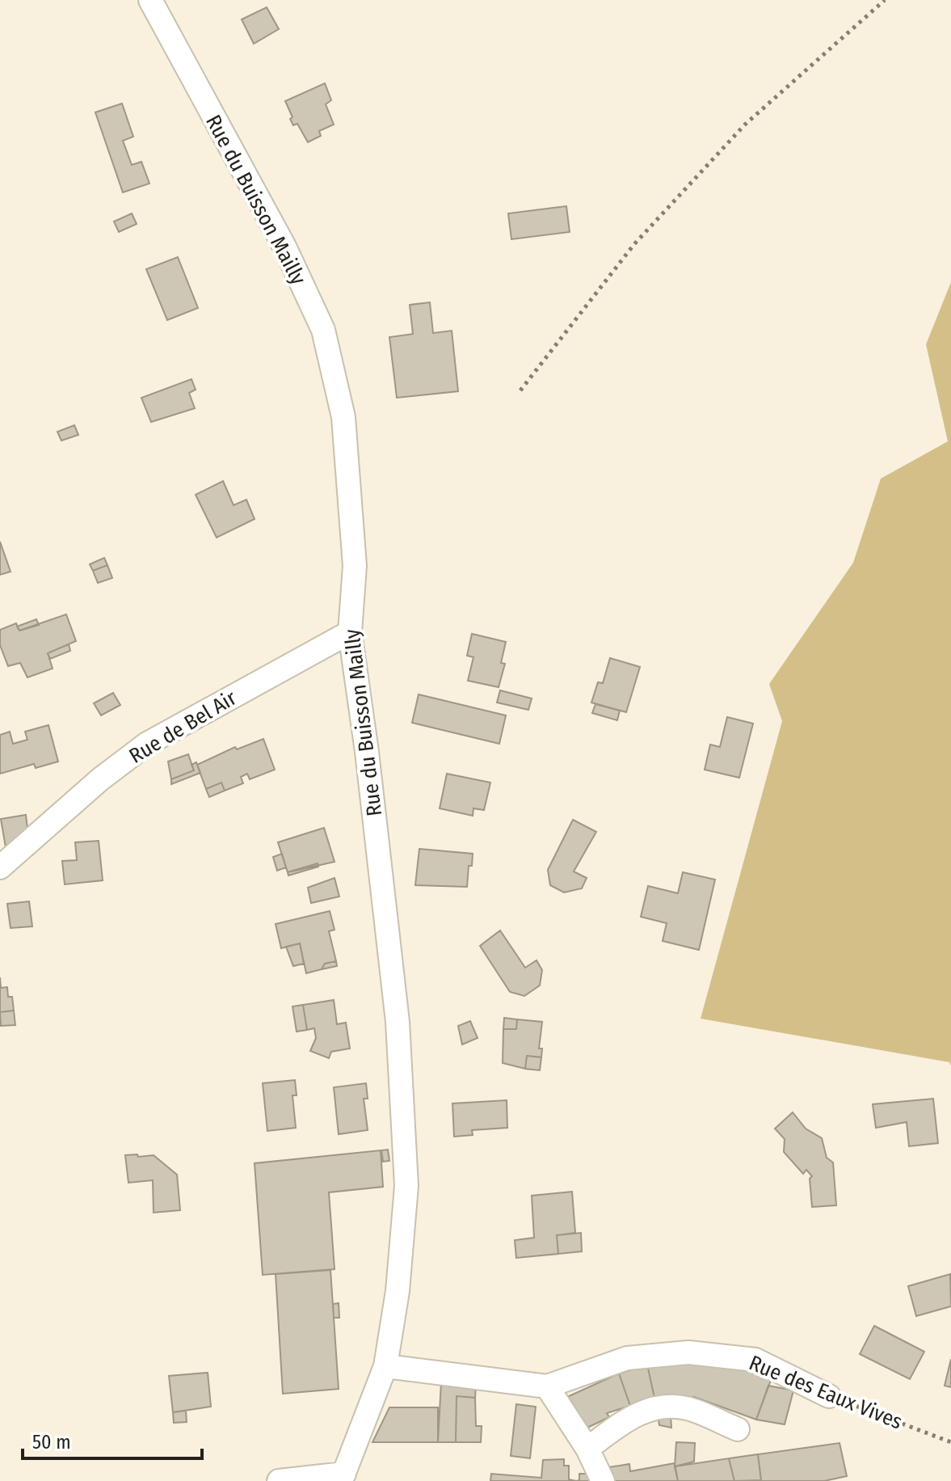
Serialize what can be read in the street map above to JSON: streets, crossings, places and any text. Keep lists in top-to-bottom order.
{
  "streets": {
    "street": ["Rue du Buisson Mailly", "Rue de Bel Air", "Rue des Eaux Vives"]
  },
  "crossings": [
    ["Rue du Buisson Mailly", "Rue de Bel Air"]
  ],
  "scale_bar": "50 m"
}
